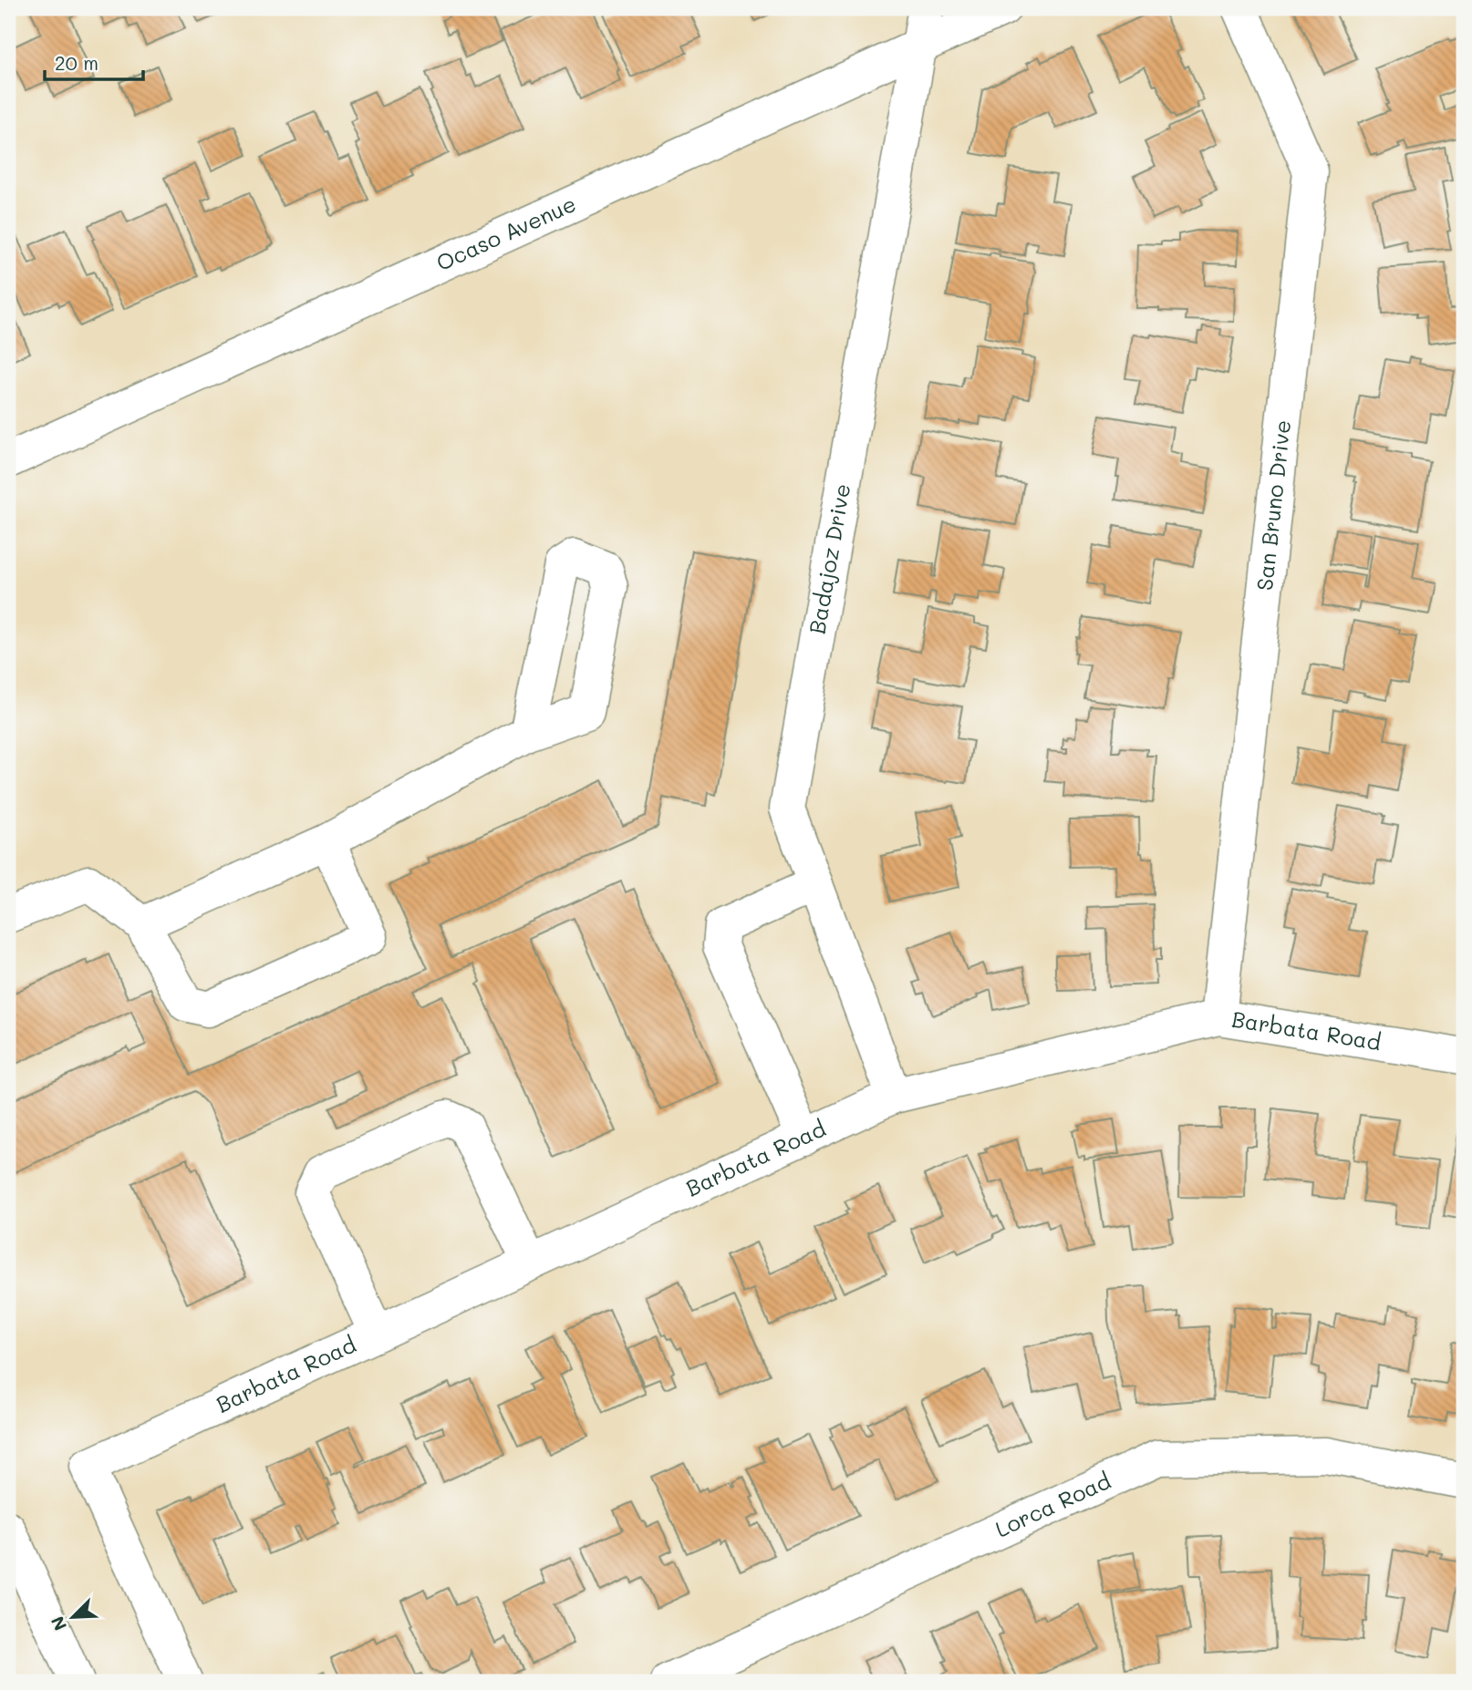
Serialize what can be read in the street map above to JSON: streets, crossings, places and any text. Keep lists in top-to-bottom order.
{
  "streets": {
    "street": [
      "Ocaso Avenue",
      "San Bruno Drive",
      "Badajoz Drive",
      "Barbata Road",
      "Lorca Road"
    ]
  },
  "crossings": [
    ["Ocaso Avenue", "Badajoz Drive"],
    ["San Bruno Drive", "Barbata Road"],
    ["Badajoz Drive", "Barbata Road"]
  ],
  "scale_bar": "20 m",
  "north": "bottom left"
}
